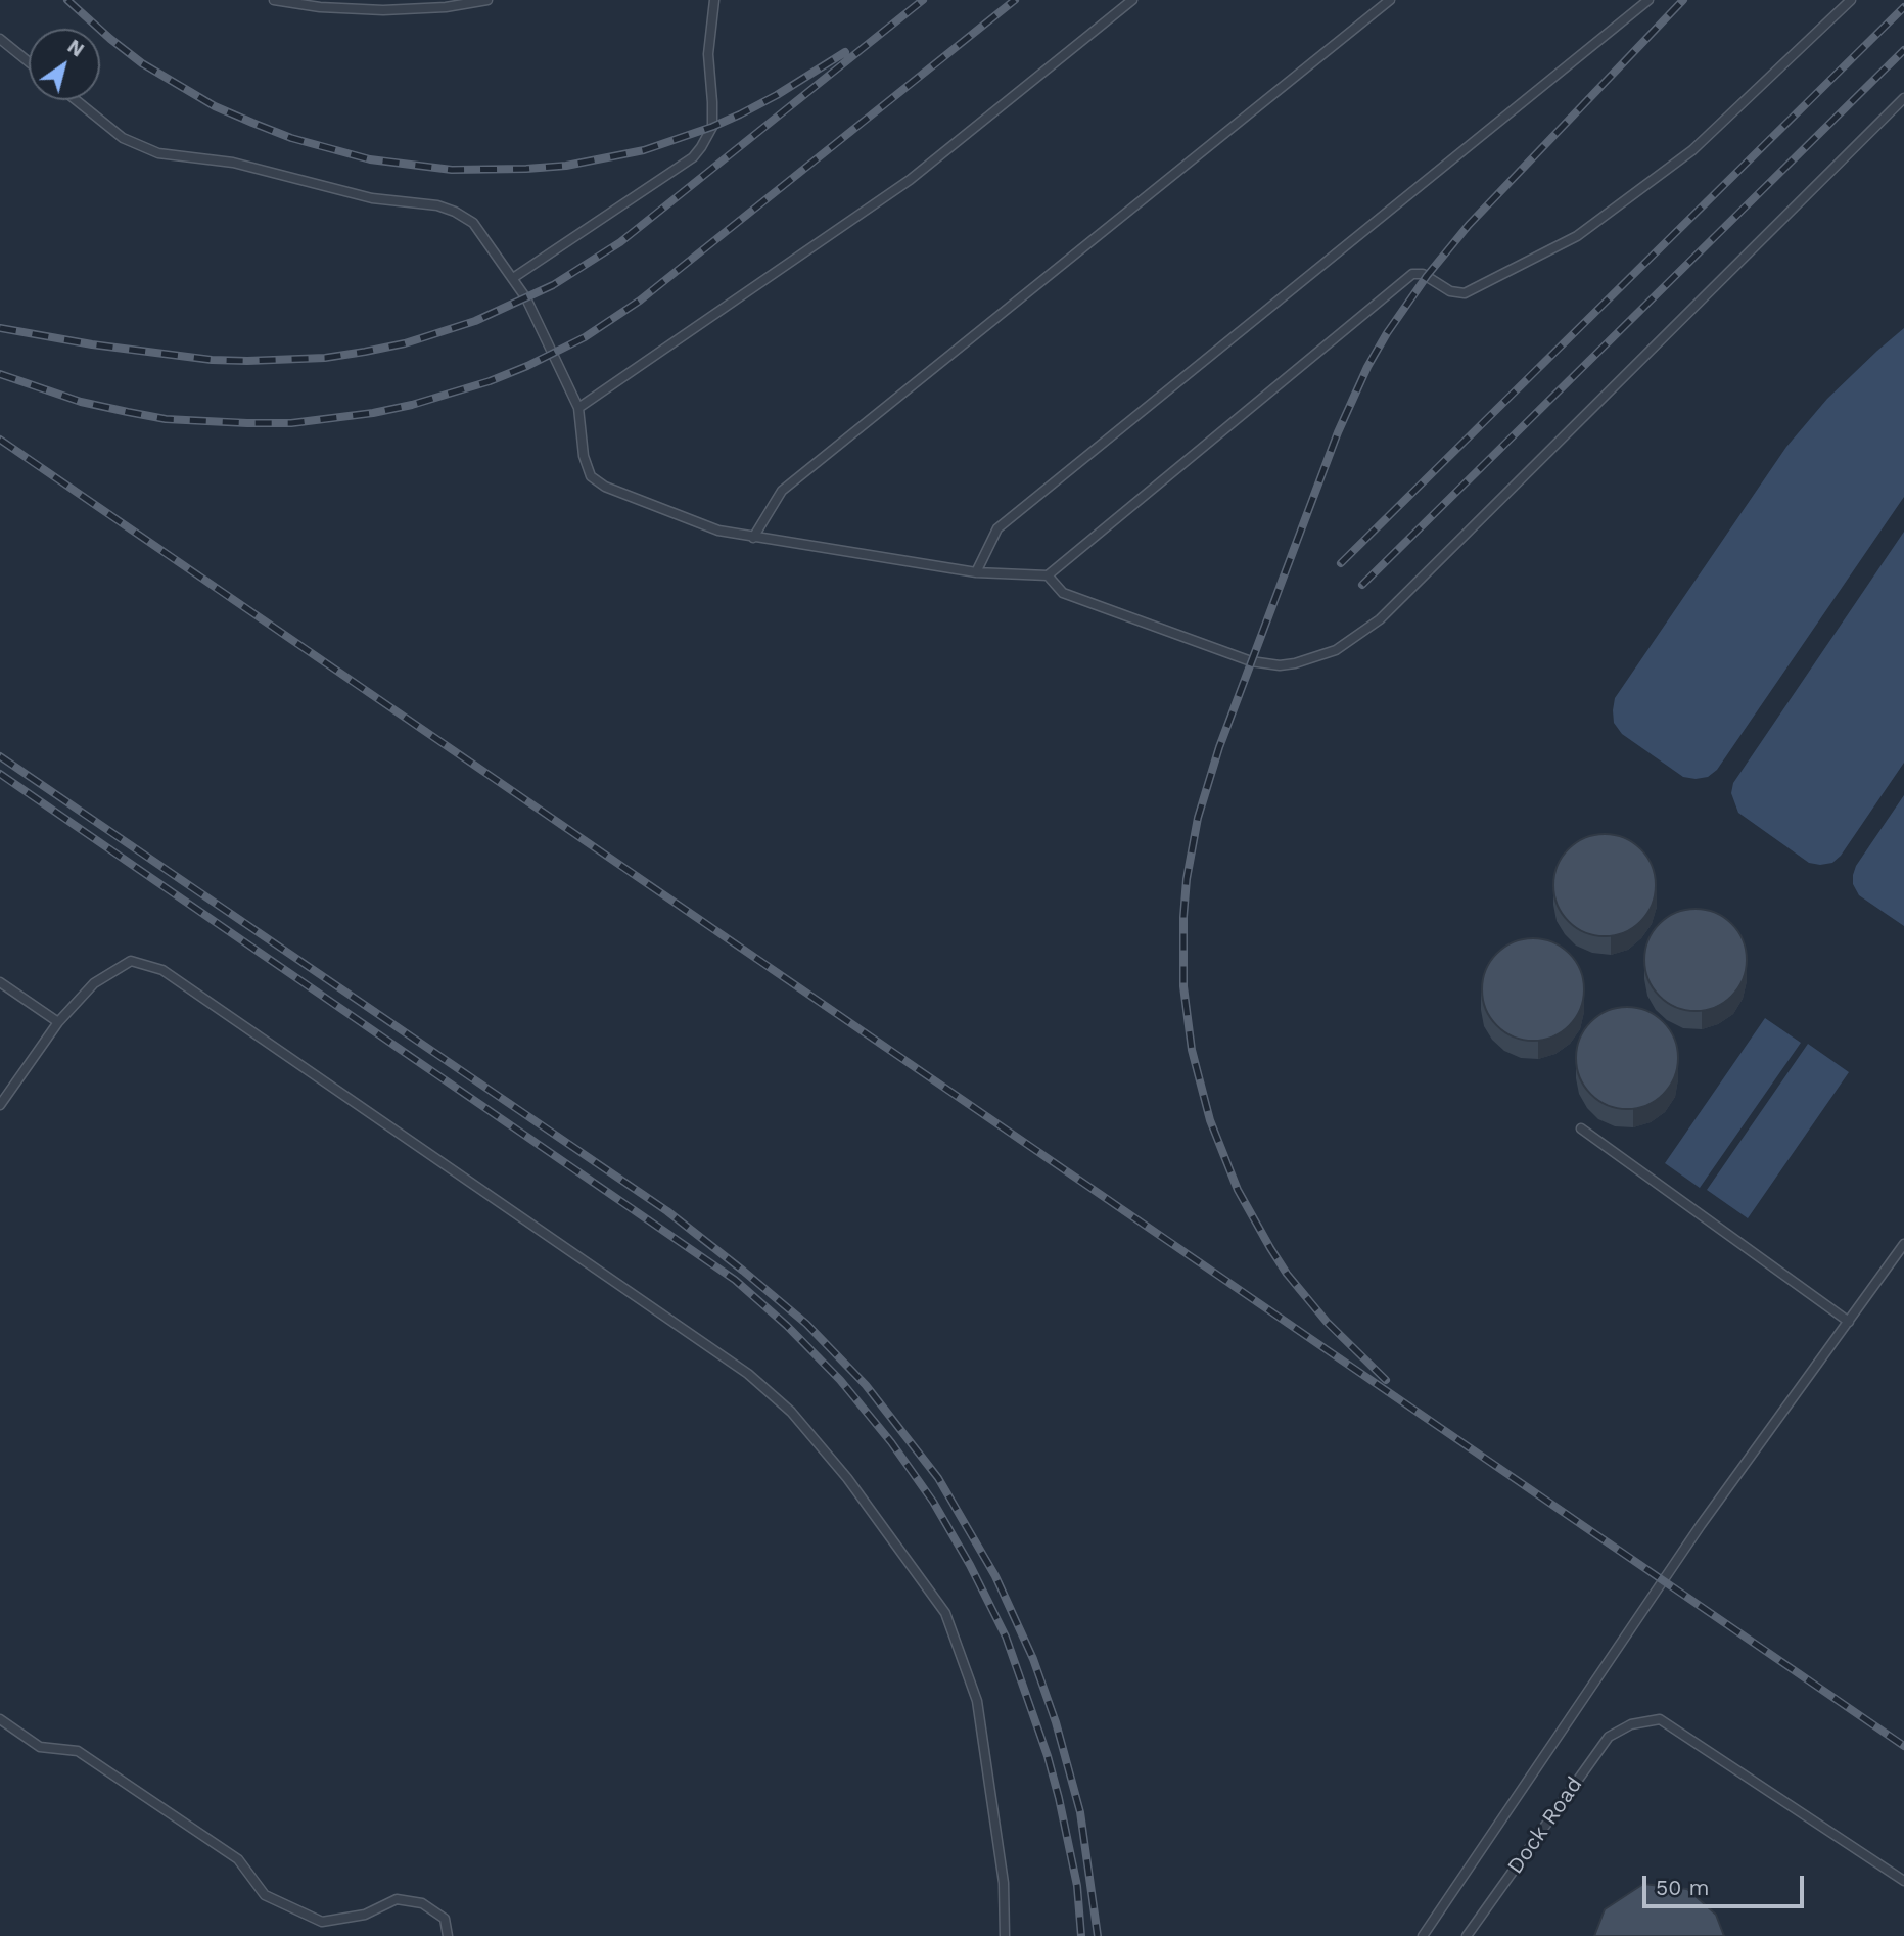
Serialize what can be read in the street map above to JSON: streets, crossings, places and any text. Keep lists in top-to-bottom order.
{
  "streets": {
    "lane": ["Dock Road"]
  },
  "scale_bar": "50 m",
  "north": "top right"
}
